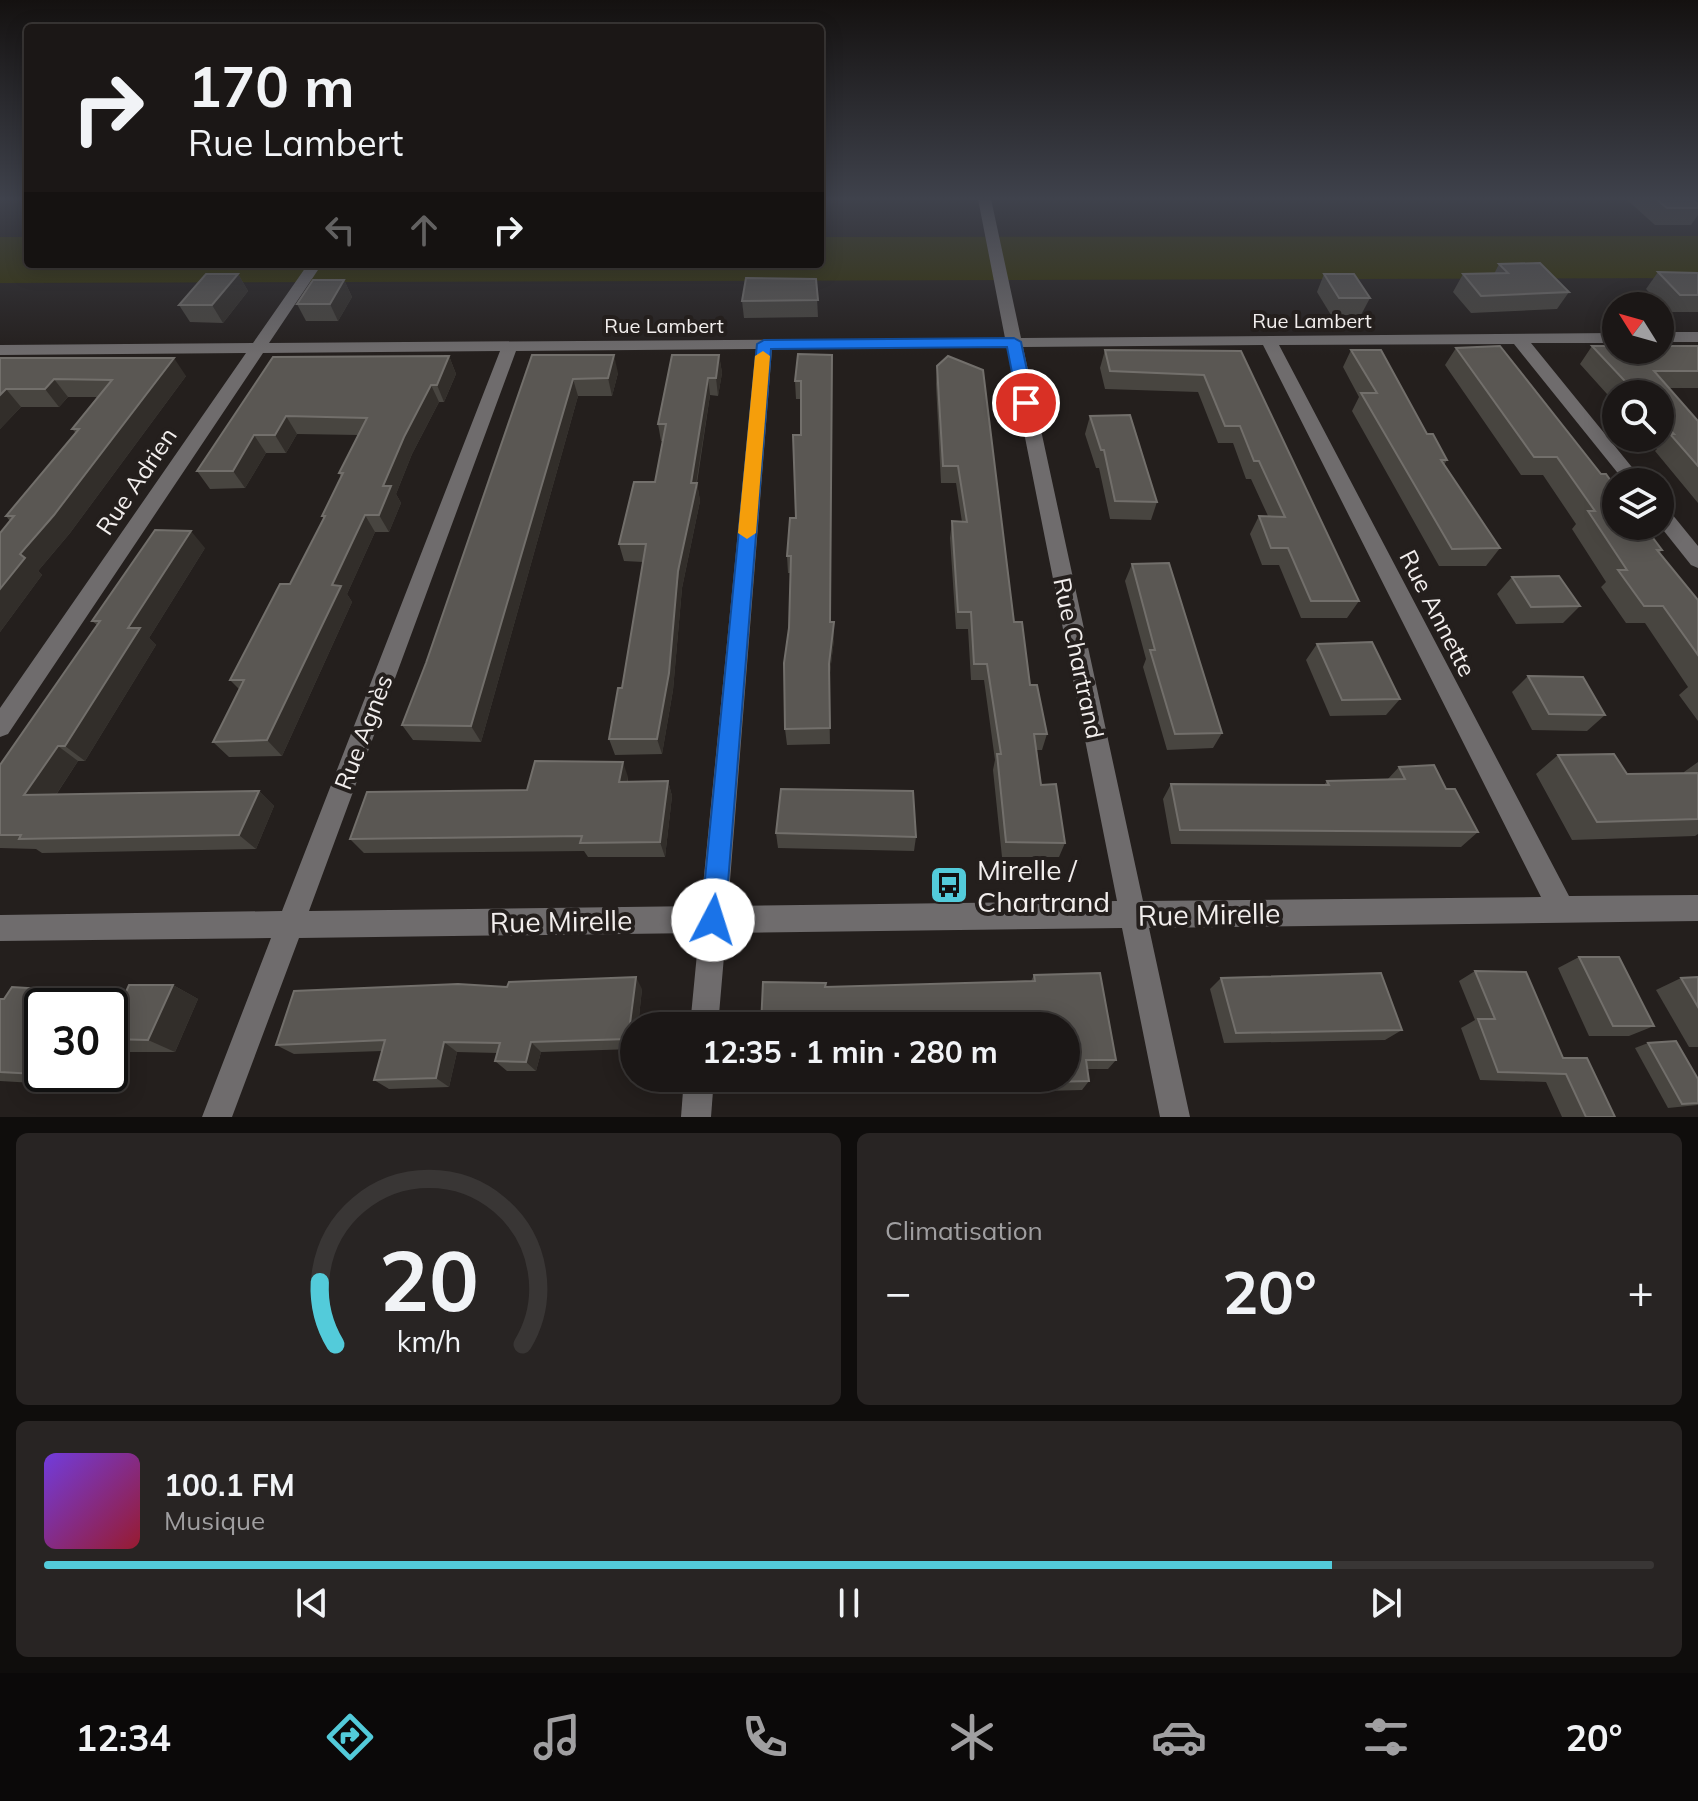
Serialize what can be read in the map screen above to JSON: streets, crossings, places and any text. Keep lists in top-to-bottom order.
{
  "streets": {
    "street": [
      "Rue Lambert",
      "Rue Adrien",
      "Rue Annette",
      "Rue Chartrand",
      "Rue Agnès",
      "Rue Mirelle"
    ]
  },
  "crossings": [
    ["Rue Lambert", "Rue Adrien"],
    ["Rue Lambert", "Rue Annette"],
    ["Rue Lambert", "Rue Chartrand"],
    ["Rue Lambert", "Rue Agnès"],
    ["Rue Annette", "Rue Mirelle"],
    ["Rue Chartrand", "Rue Mirelle"],
    ["Rue Agnès", "Rue Mirelle"]
  ],
  "places": {
    "bus stop": ["Mirelle / Chartrand"]
  },
  "north": "top left",
  "page": {
    "turn": ["170 m", "Rue Lambert"],
    "limit": "30",
    "trip": "12:35 · 1 min · 280 m",
    "tile": "Climatisation",
    "heat": ["−", "20°", "+"],
    "song": ["100.1 FM", "Musique"],
    "tabs": ["12:34", "20°"],
    "gauge": ["20", "km/h"]
  }
}
